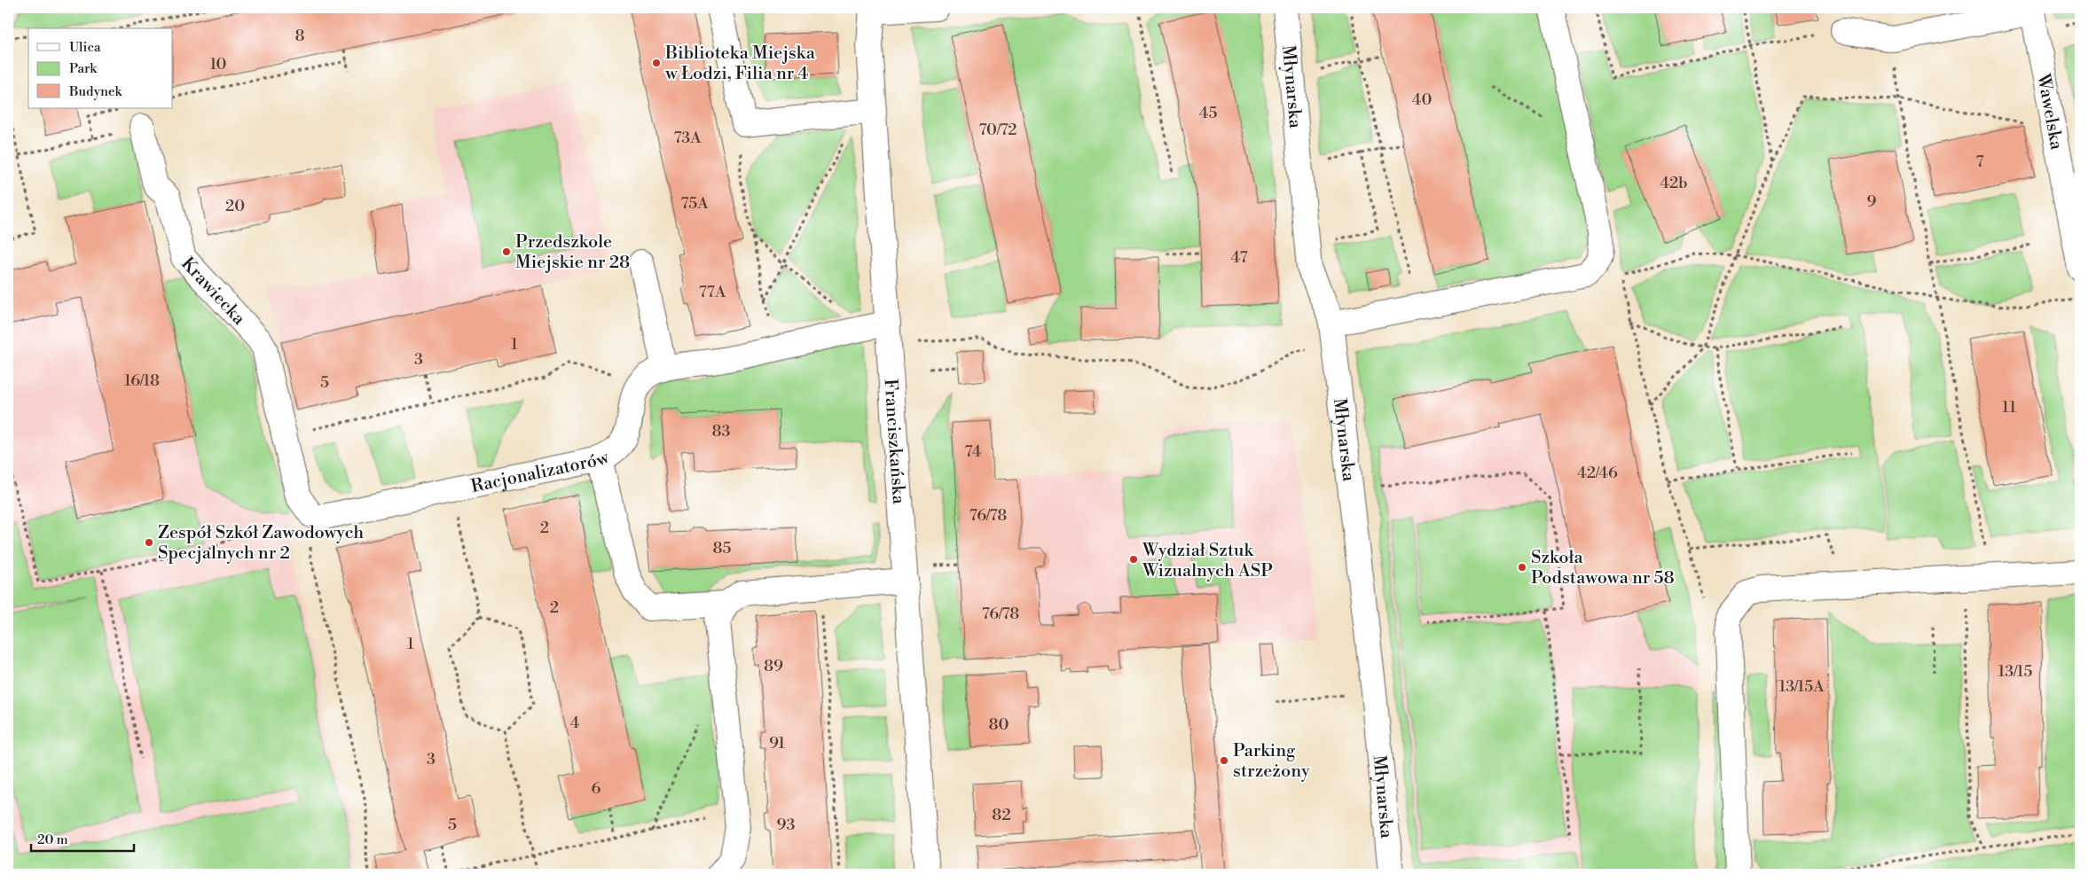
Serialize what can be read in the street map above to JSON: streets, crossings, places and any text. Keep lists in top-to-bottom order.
{
  "streets": {
    "street": [
      "Młynarska",
      "Wawelska",
      "Krawiecka",
      "Franciszkańska",
      "Racjonalizatorów"
    ]
  },
  "places": [
    "Biblioteka Miejska w Łodzi, Filia nr 4",
    "Przedszkole Miejskie nr 28",
    "Zespół Szkół Zawodowych Specjalnych nr 2",
    "Wydział Sztuk Wizualnych ASP",
    "Szkoła Podstawowa nr 58",
    "Parking strzeżony"
  ],
  "house_numbers": [
    "8",
    "10",
    "40",
    "45",
    "70/72",
    "73A",
    "7",
    "42b",
    "9",
    "75A",
    "20",
    "47",
    "77A",
    "1",
    "3",
    "16/18",
    "5",
    "11",
    "83",
    "74",
    "42/46",
    "76/78",
    "2",
    "85",
    "2",
    "76/78",
    "1",
    "89",
    "13/15",
    "13/15A",
    "4",
    "80",
    "91",
    "3",
    "6",
    "82",
    "5",
    "93"
  ],
  "legend": ["Ulica", "Park", "Budynek"],
  "scale_bar": "20 m"
}
